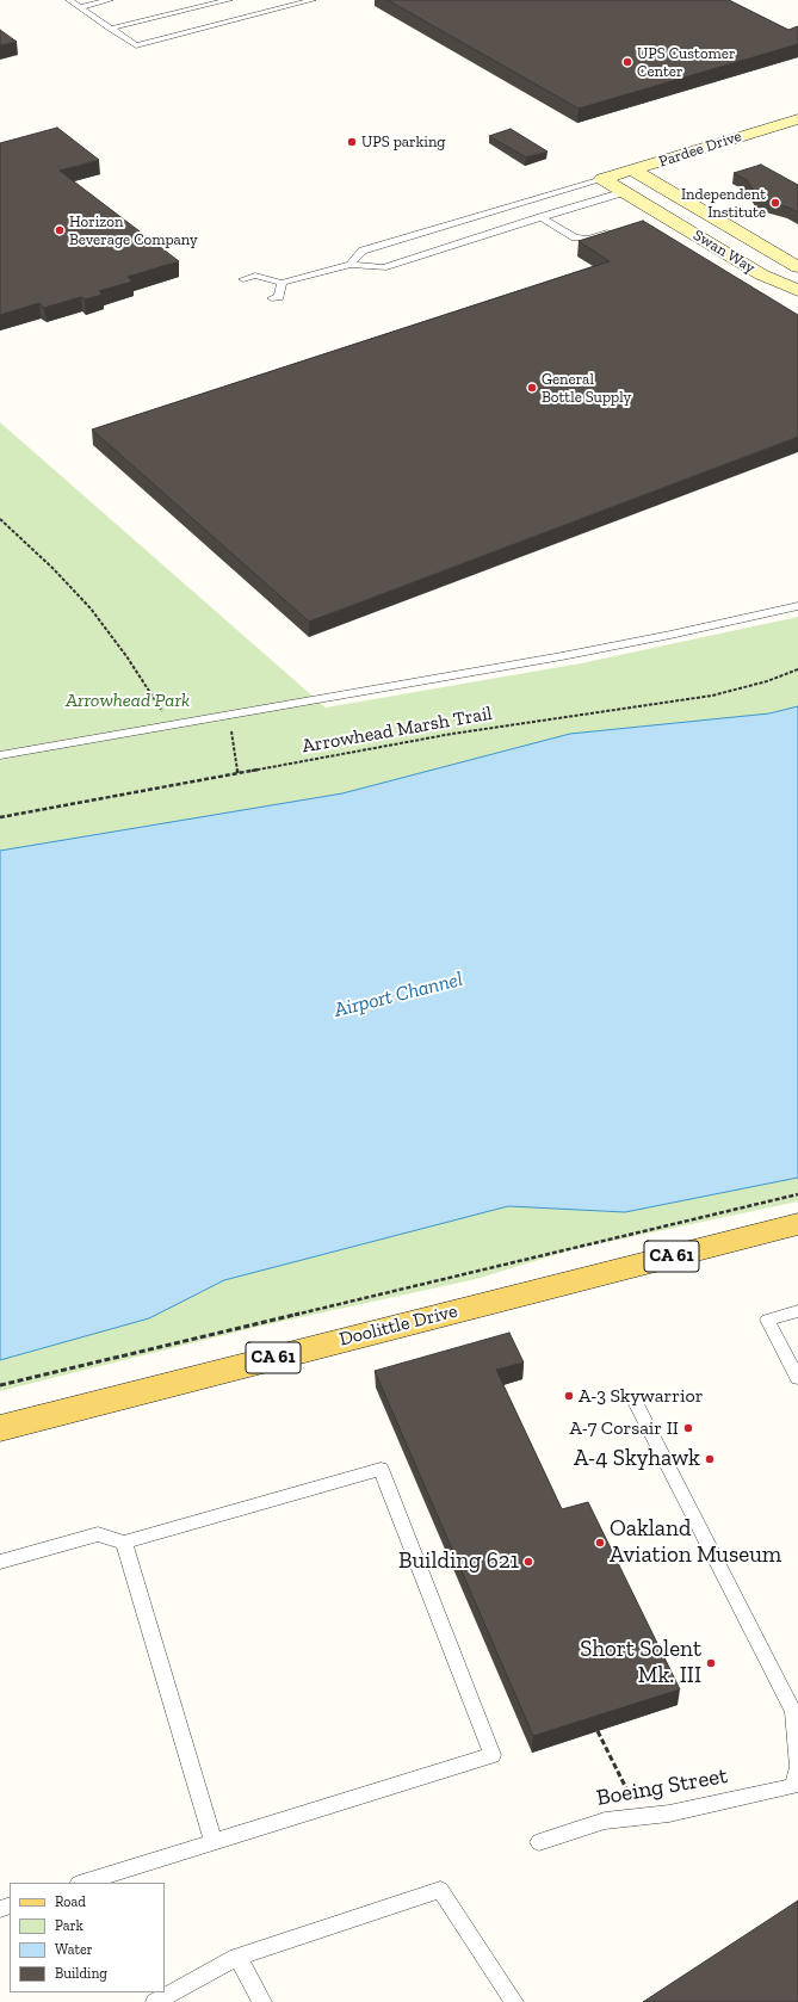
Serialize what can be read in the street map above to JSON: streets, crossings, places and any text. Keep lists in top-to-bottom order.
{
  "streets": {
    "main road": [
      "Pardee Drive",
      "Swan Way",
      "CA 61",
      "Doolittle Drive"
    ],
    "lane": ["Boeing Street"],
    "path": ["Arrowhead Marsh Trail"]
  },
  "crossings": [
    ["Pardee Drive", "Swan Way"]
  ],
  "water": ["Airport Channel"],
  "parks": ["Arrowhead Park"],
  "places": [
    "UPS Customer Center",
    "UPS parking",
    "Independent Institute",
    "Horizon Beverage Company",
    "General Bottle Supply",
    "A-3 Skywarrior",
    "A-7 Corsair II",
    "A-4 Skyhawk",
    "Oakland Aviation Museum",
    "Building 621",
    "Short Solent Mk. III"
  ],
  "legend": [
    "Road",
    "Park",
    "Water",
    "Building"
  ]
}
